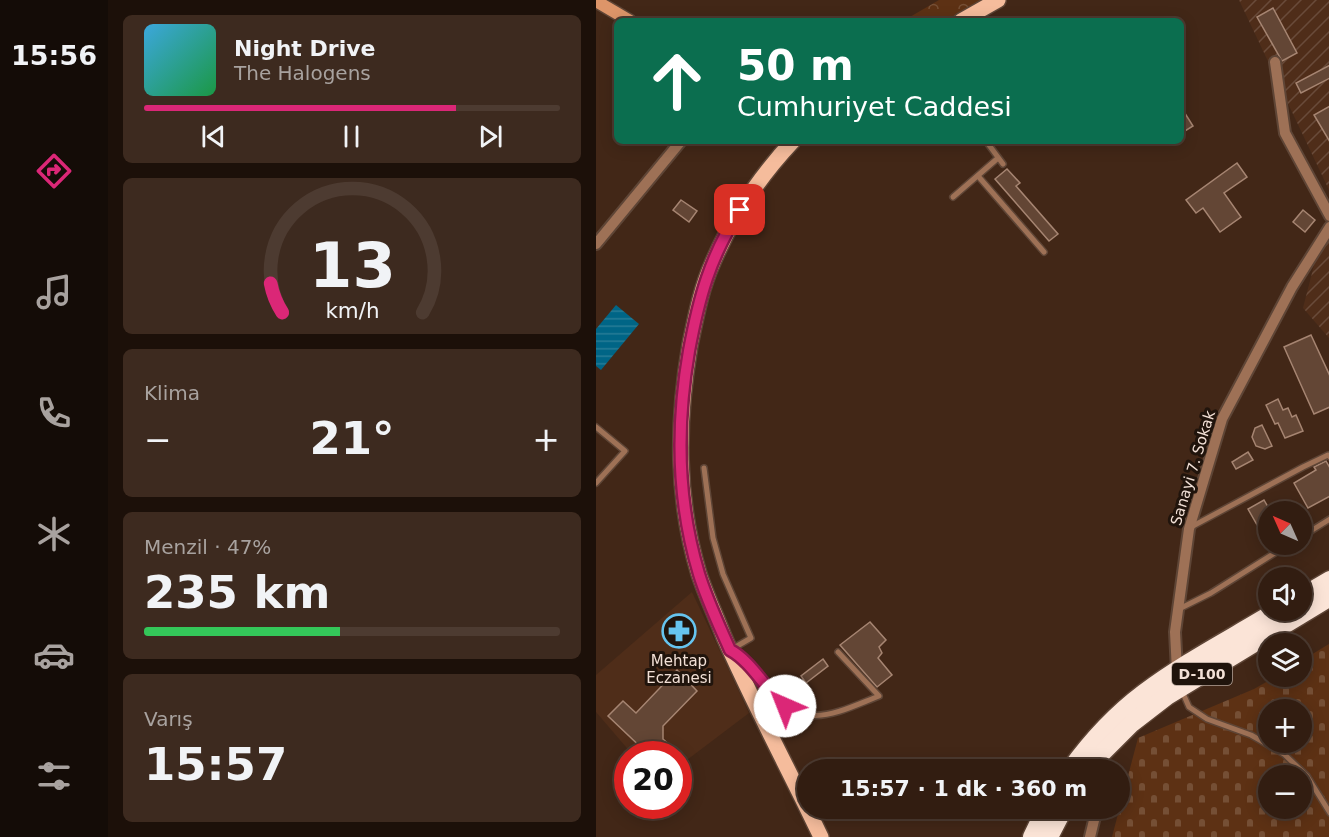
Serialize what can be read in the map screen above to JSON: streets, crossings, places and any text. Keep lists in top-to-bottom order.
{
  "streets": {
    "highway": ["D-100"],
    "street": ["Sanayi 7. Sokak"]
  },
  "crossings": [
    ["Sanayi 7. Sokak", "D-100"]
  ],
  "places": {
    "pharmacy": ["Mehtap Eczanesi"]
  },
  "north": "top left",
  "page": {
    "tabs": "15:56",
    "turn": ["50 m", "Cumhuriyet Caddesi"],
    "song": ["Night Drive", "The Halogens"],
    "tile": [
      "Klima",
      ["Menzil · 47%", "235 km"],
      ["Varış", "15:57"]
    ],
    "heat": ["−", "21°", "+"],
    "map_buttons": ["+", "−"],
    "limit": "20",
    "trip": "15:57 · 1 dk · 360 m",
    "gauge": ["13", "km/h"]
  }
}
